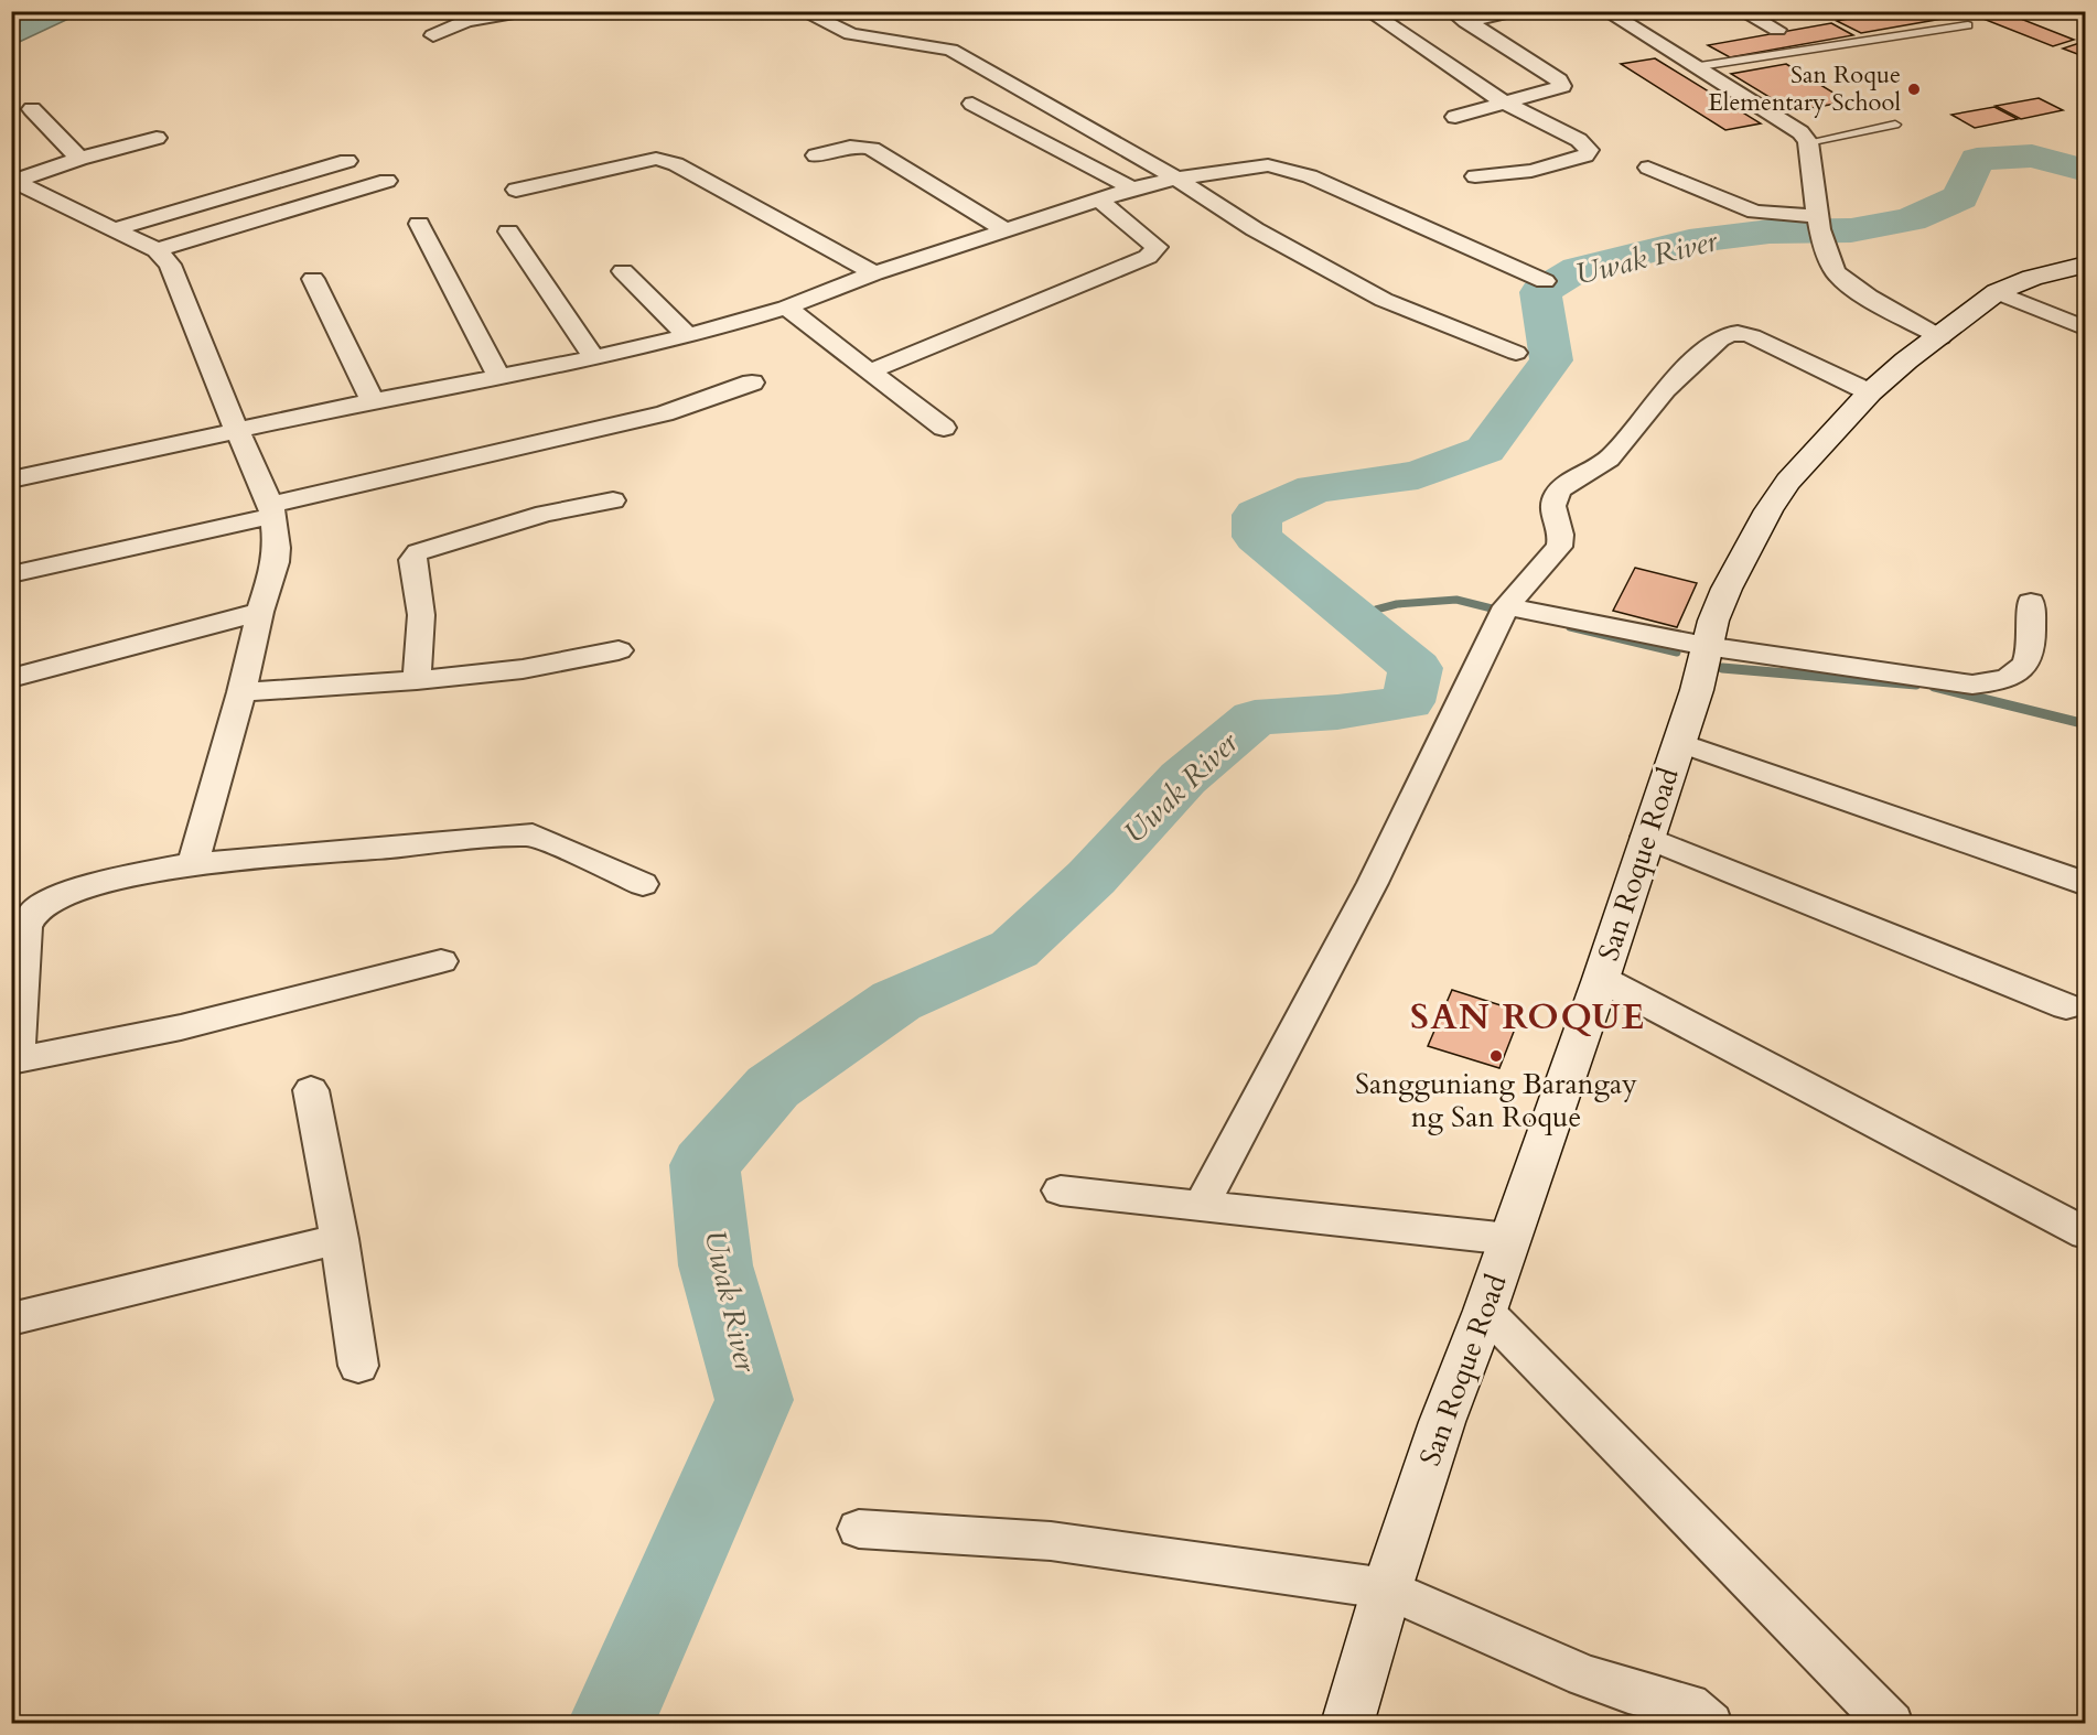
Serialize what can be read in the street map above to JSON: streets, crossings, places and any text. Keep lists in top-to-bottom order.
{
  "streets": {
    "street": ["San Roque Road"]
  },
  "districts": ["SAN ROQUE"],
  "water": ["Uwak River"],
  "places": ["San Roque Elementary School", "Sangguniang Barangay ng San Roque"]
}
